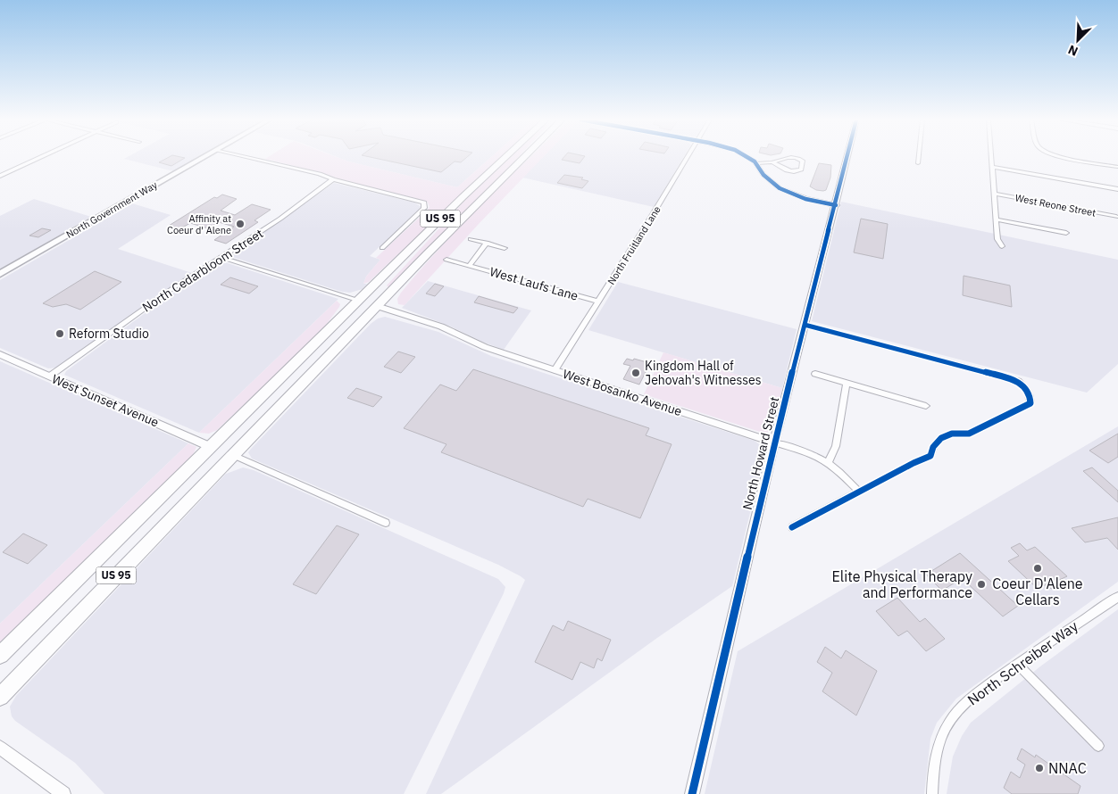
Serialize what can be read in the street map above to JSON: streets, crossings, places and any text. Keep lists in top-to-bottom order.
{
  "streets": {
    "highway": ["US 95"],
    "main road": ["North Government Way"],
    "street": [
      "West Reone Street",
      "North Fruitland Lane",
      "North Cedarbloom Street",
      "West Laufs Lane",
      "West Bosanko Avenue",
      "West Sunset Avenue",
      "North Howard Street",
      "North Schreiber Way"
    ]
  },
  "crossings": [
    ["US 95", "West Bosanko Avenue"],
    ["US 95", "West Sunset Avenue"],
    ["North Fruitland Lane", "West Laufs Lane"],
    ["North Fruitland Lane", "West Bosanko Avenue"],
    ["North Cedarbloom Street", "West Sunset Avenue"],
    ["West Bosanko Avenue", "North Howard Street"]
  ],
  "places": [
    "Affinity at Coeur d' Alene",
    "Reform Studio",
    "Kingdom Hall of Jehovah's Witnesses",
    "Coeur D'Alene Cellars",
    "Elite Physical Therapy and Performance",
    "NNAC"
  ],
  "north": "bottom left"
}
